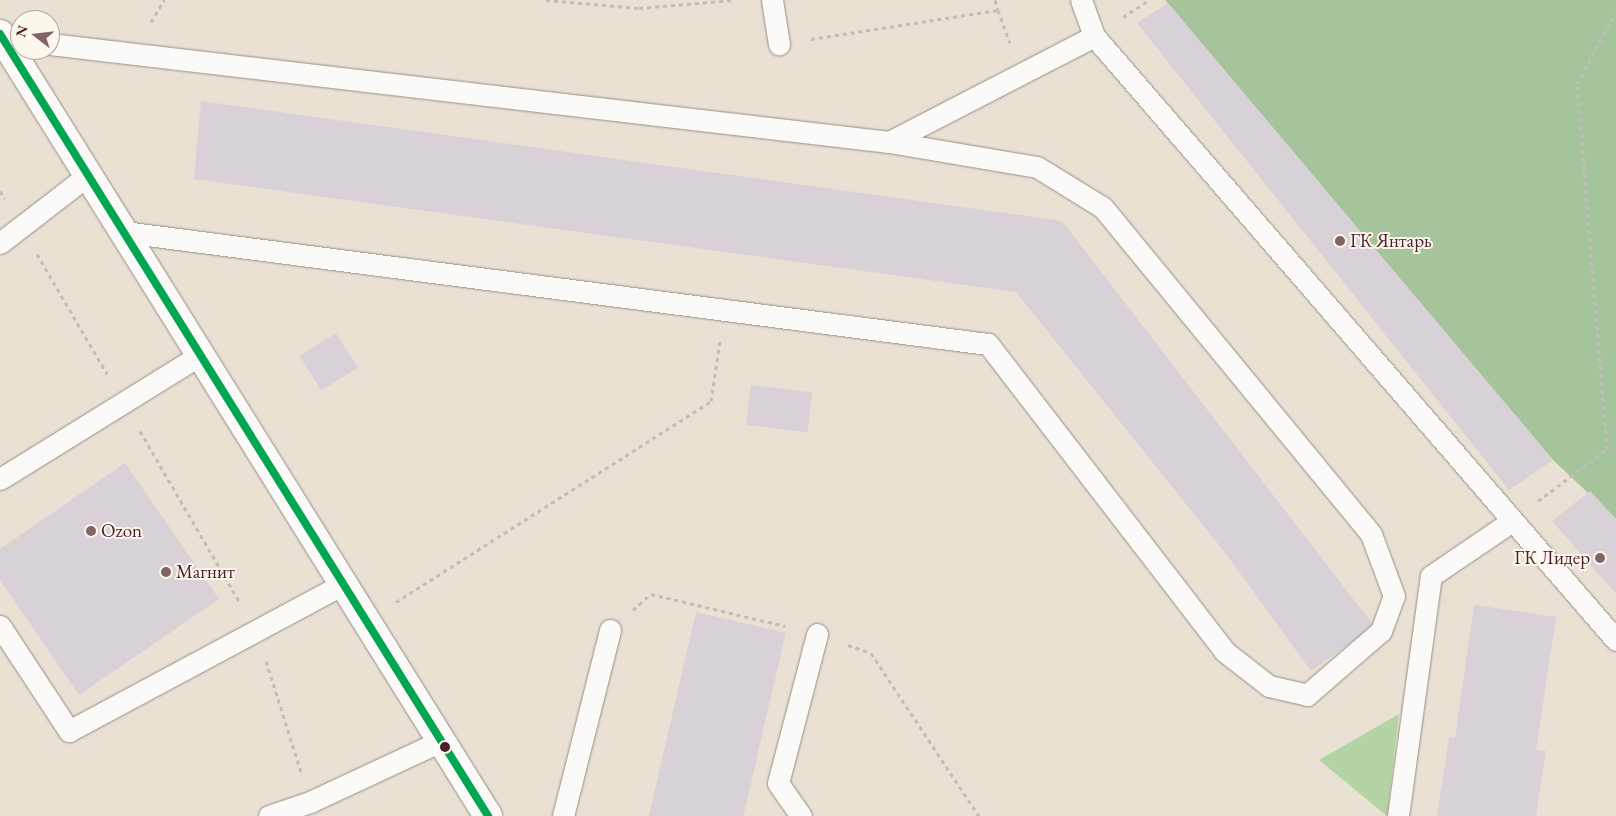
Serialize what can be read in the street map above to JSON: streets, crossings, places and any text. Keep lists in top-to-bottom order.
{
  "places": [
    "ГК Янтарь",
    "Ozon",
    "ГК Лидер",
    "Магнит"
  ],
  "north": "left"
}
